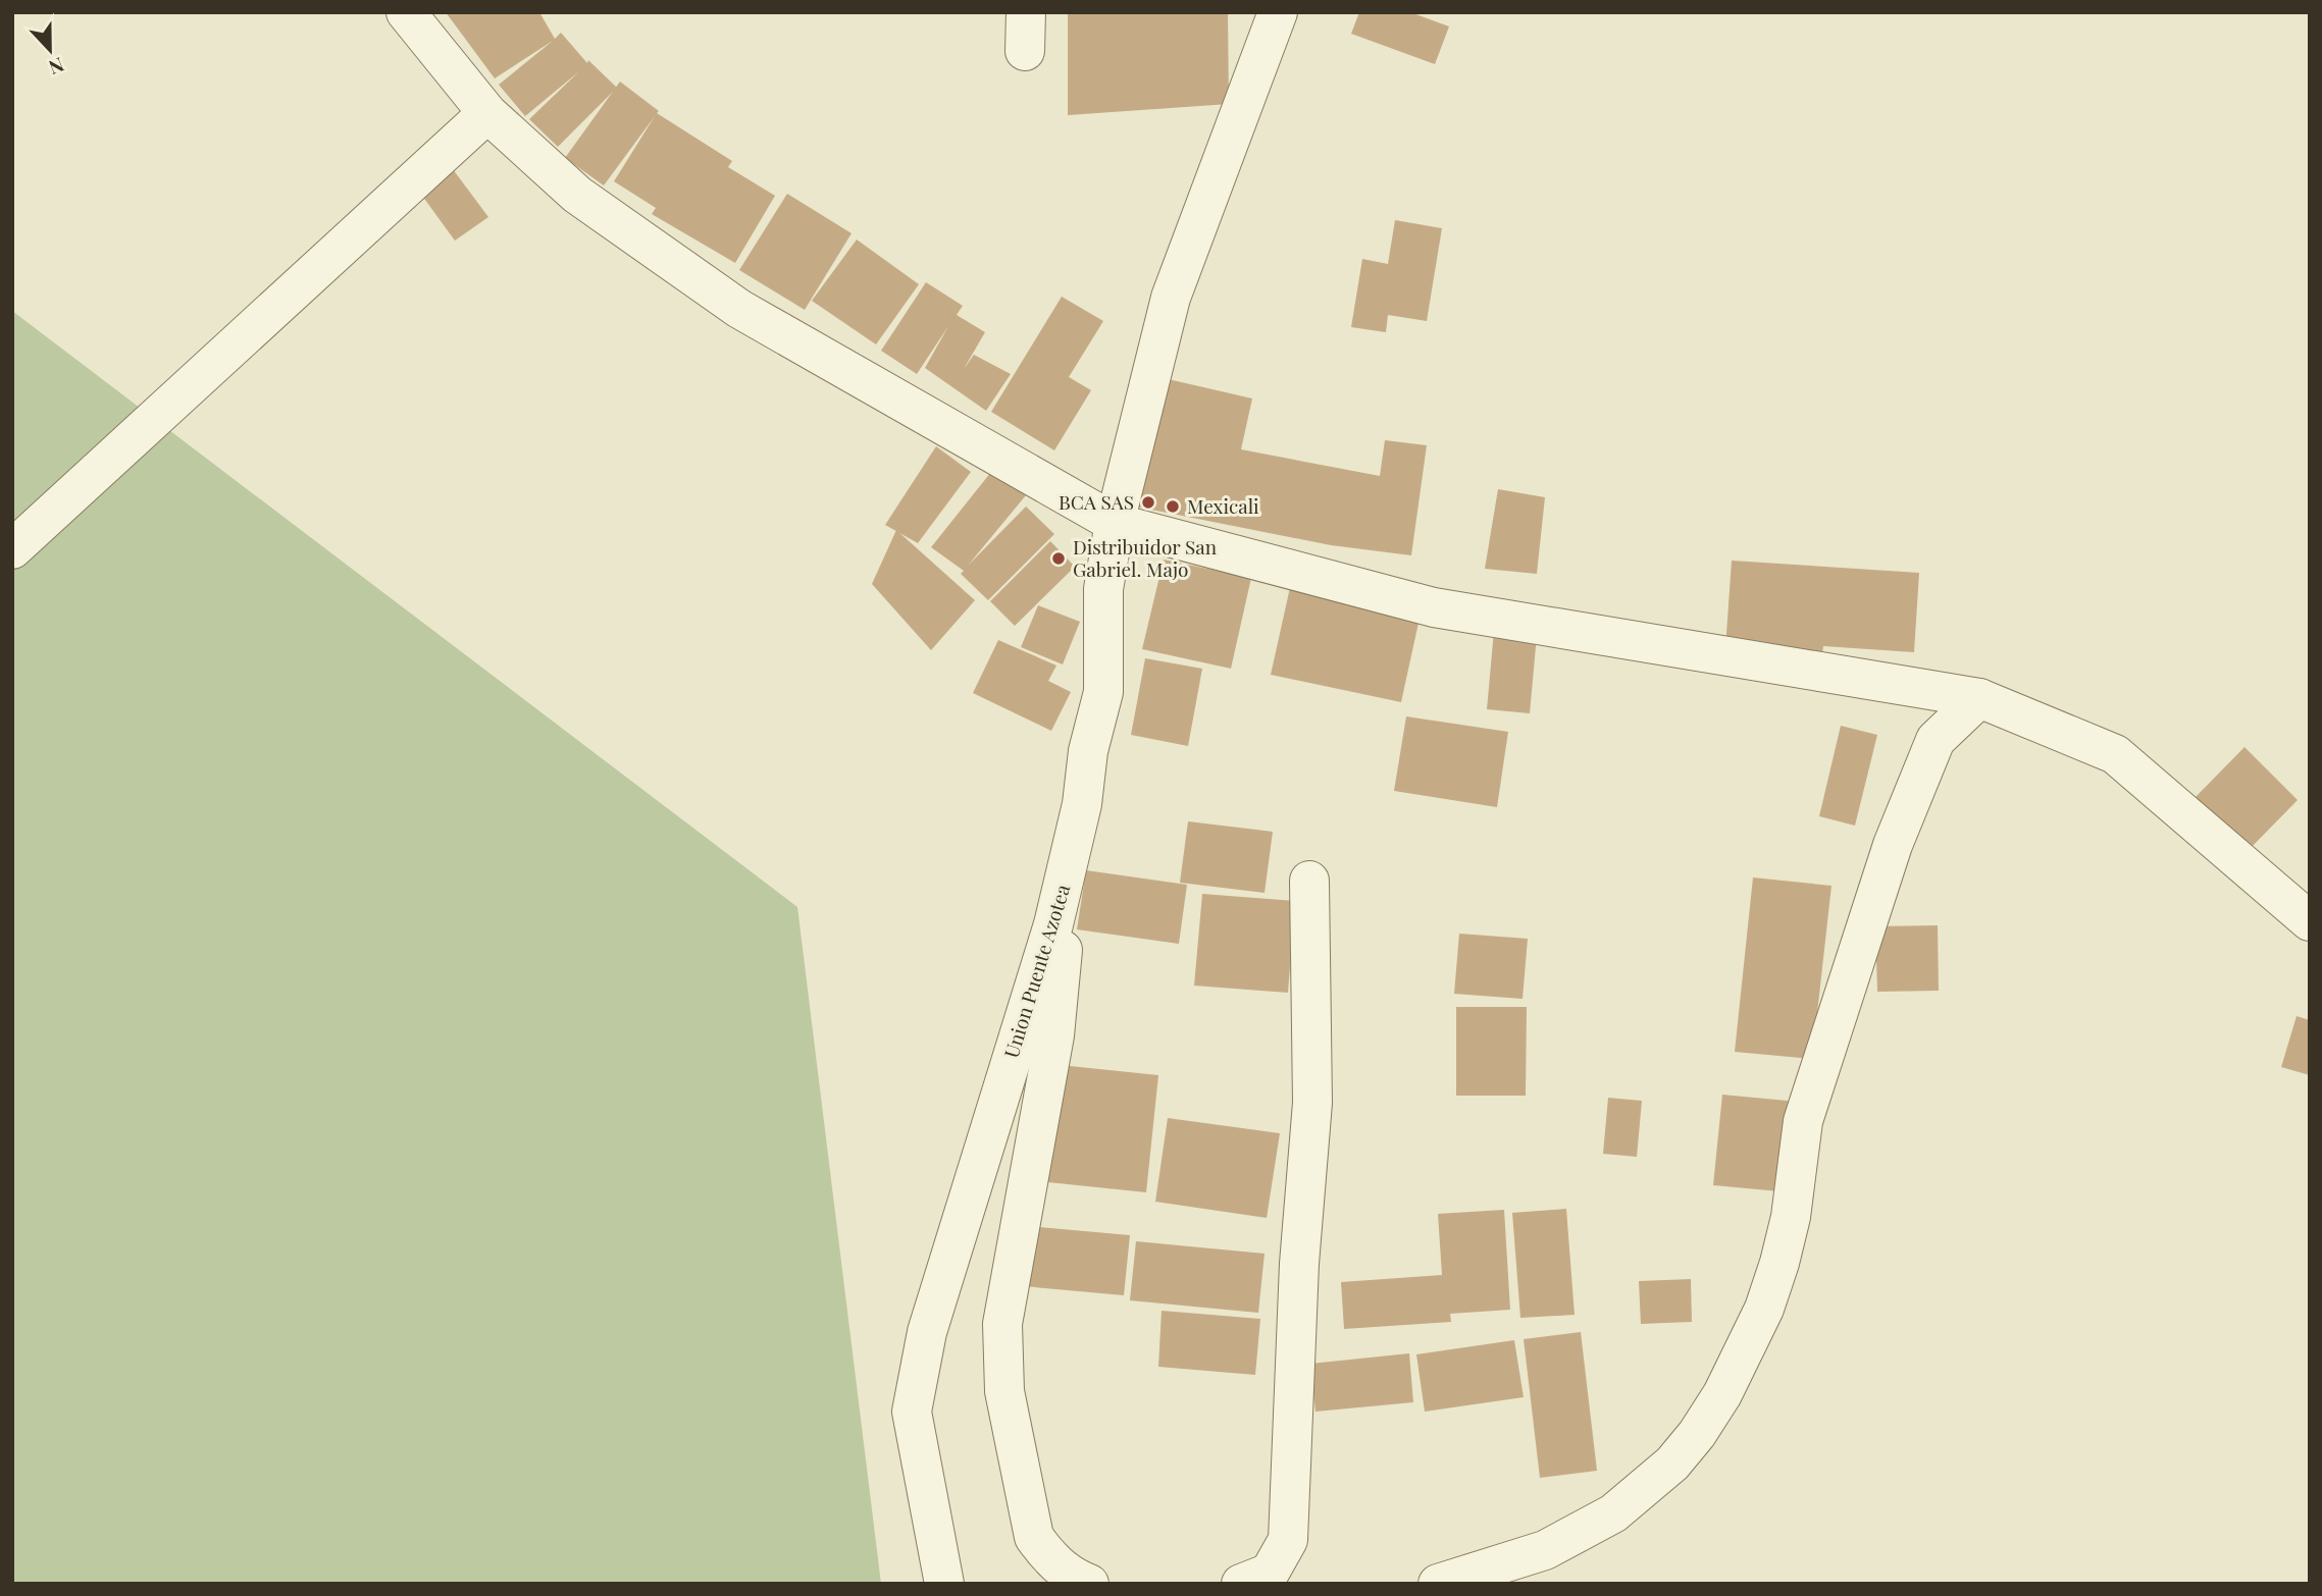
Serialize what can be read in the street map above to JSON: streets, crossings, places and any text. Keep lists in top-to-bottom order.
{
  "streets": {
    "street": ["Union Puente Azotea"]
  },
  "places": ["BCA SAS", "Mexicali", "Distribuidor San Gabriel. Majo"],
  "north": "bottom"
}
